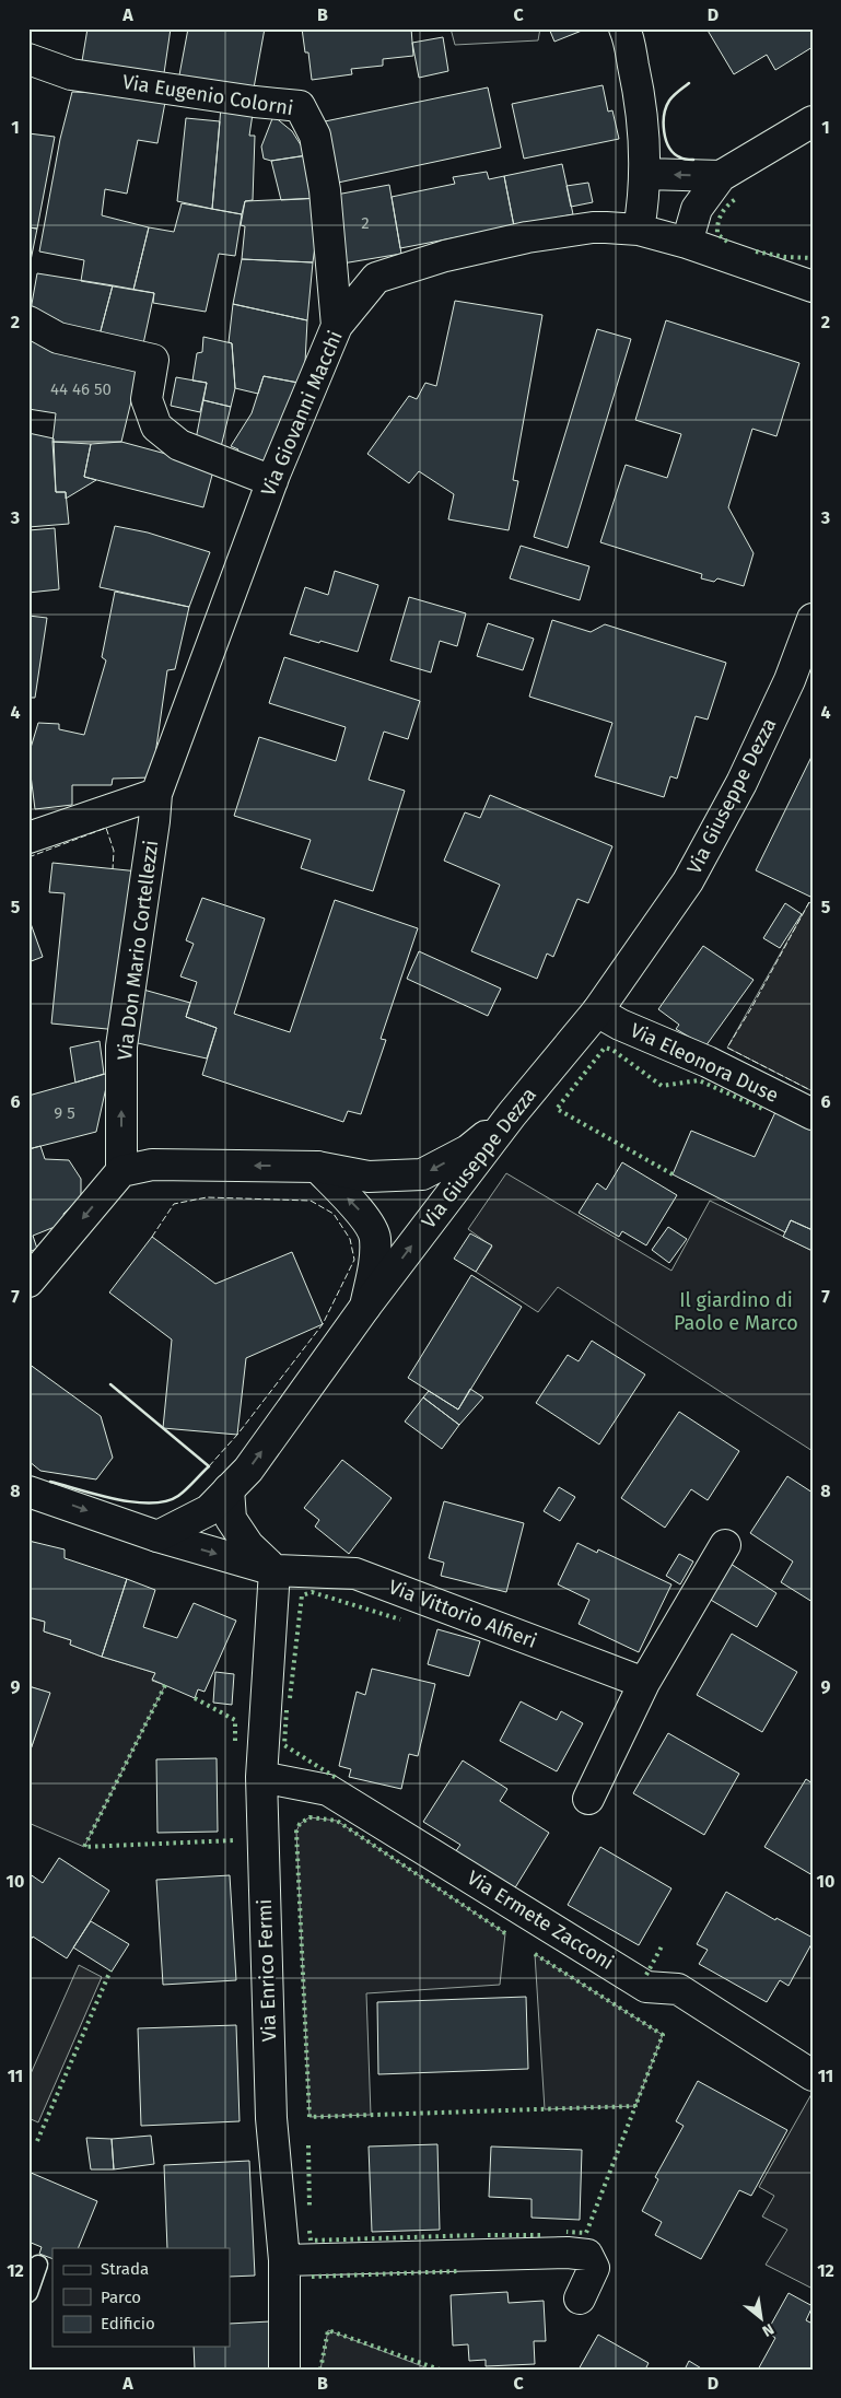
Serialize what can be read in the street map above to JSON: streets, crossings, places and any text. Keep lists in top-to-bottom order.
{
  "streets": {
    "street": [
      "Via Eugenio Colorni",
      "Via Giovanni Macchi",
      "Via Giuseppe Dezza",
      "Via Don Mario Cortellezzi",
      "Via Eleonora Duse",
      "Via Vittorio Alfieri",
      "Via Ermete Zacconi",
      "Via Enrico Fermi"
    ]
  },
  "crossings": [
    ["Via Eugenio Colorni", "Via Giovanni Macchi"],
    ["Via Giovanni Macchi", "Via Don Mario Cortellezzi"],
    ["Via Giuseppe Dezza", "Via Eleonora Duse"],
    ["Via Giuseppe Dezza", "Via Vittorio Alfieri"],
    ["Via Vittorio Alfieri", "Via Enrico Fermi"],
    ["Via Ermete Zacconi", "Via Enrico Fermi"]
  ],
  "one_way": ["Via Giuseppe Dezza", "Via Don Mario Cortellezzi"],
  "parks": ["Il giardino di Paolo e Marco"],
  "house_numbers": ["2", "44 46 50", "9 5"],
  "legend": ["Strada", "Parco", "Edificio"],
  "north": "bottom right",
  "grid": {
    "columns": [
      "A",
      "B",
      "C",
      "D"
    ],
    "rows": [
      "1",
      "2",
      "3",
      "4",
      "5",
      "6",
      "7",
      "8",
      "9",
      "10",
      "11",
      "12"
    ]
  }
}
